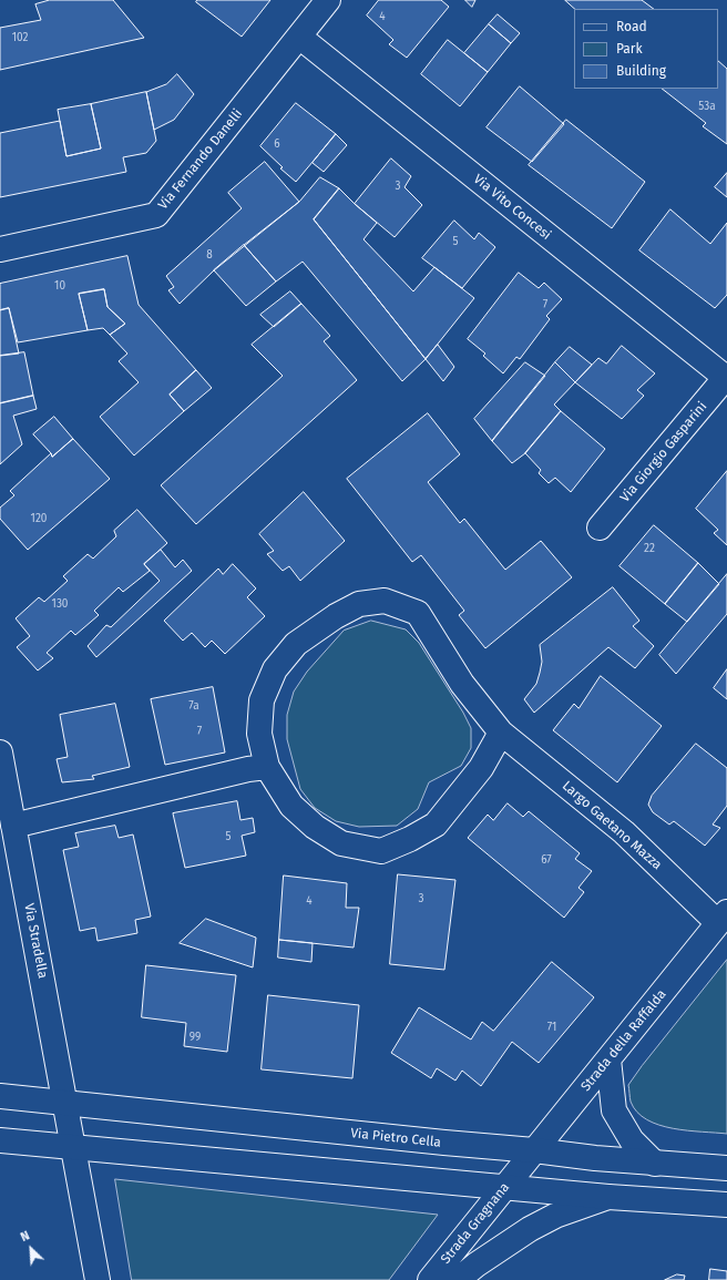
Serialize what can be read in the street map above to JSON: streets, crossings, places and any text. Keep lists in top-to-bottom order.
{
  "streets": {
    "street": [
      "Via Fernando Danelli",
      "Via Vito Concesi",
      "Via Giorgio Gasparini",
      "Largo Gaetano Mazza",
      "Via Stradella",
      "Strada della Raffalda",
      "Via Pietro Cella",
      "Strada Gragnana"
    ]
  },
  "crossings": [
    ["Via Fernando Danelli", "Via Vito Concesi"],
    ["Via Vito Concesi", "Via Giorgio Gasparini"],
    ["Largo Gaetano Mazza", "Strada della Raffalda"],
    ["Via Stradella", "Via Pietro Cella"],
    ["Strada della Raffalda", "Via Pietro Cella"],
    ["Strada della Raffalda", "Strada Gragnana"],
    ["Via Pietro Cella", "Strada Gragnana"]
  ],
  "house_numbers": [
    "4",
    "102",
    "53a",
    "6",
    "3",
    "5",
    "8",
    "10",
    "7",
    "120",
    "22",
    "130",
    "7a",
    "7",
    "5",
    "67",
    "3",
    "4",
    "71",
    "99"
  ],
  "legend": ["Road", "Park", "Building"],
  "north": "top left"
}
